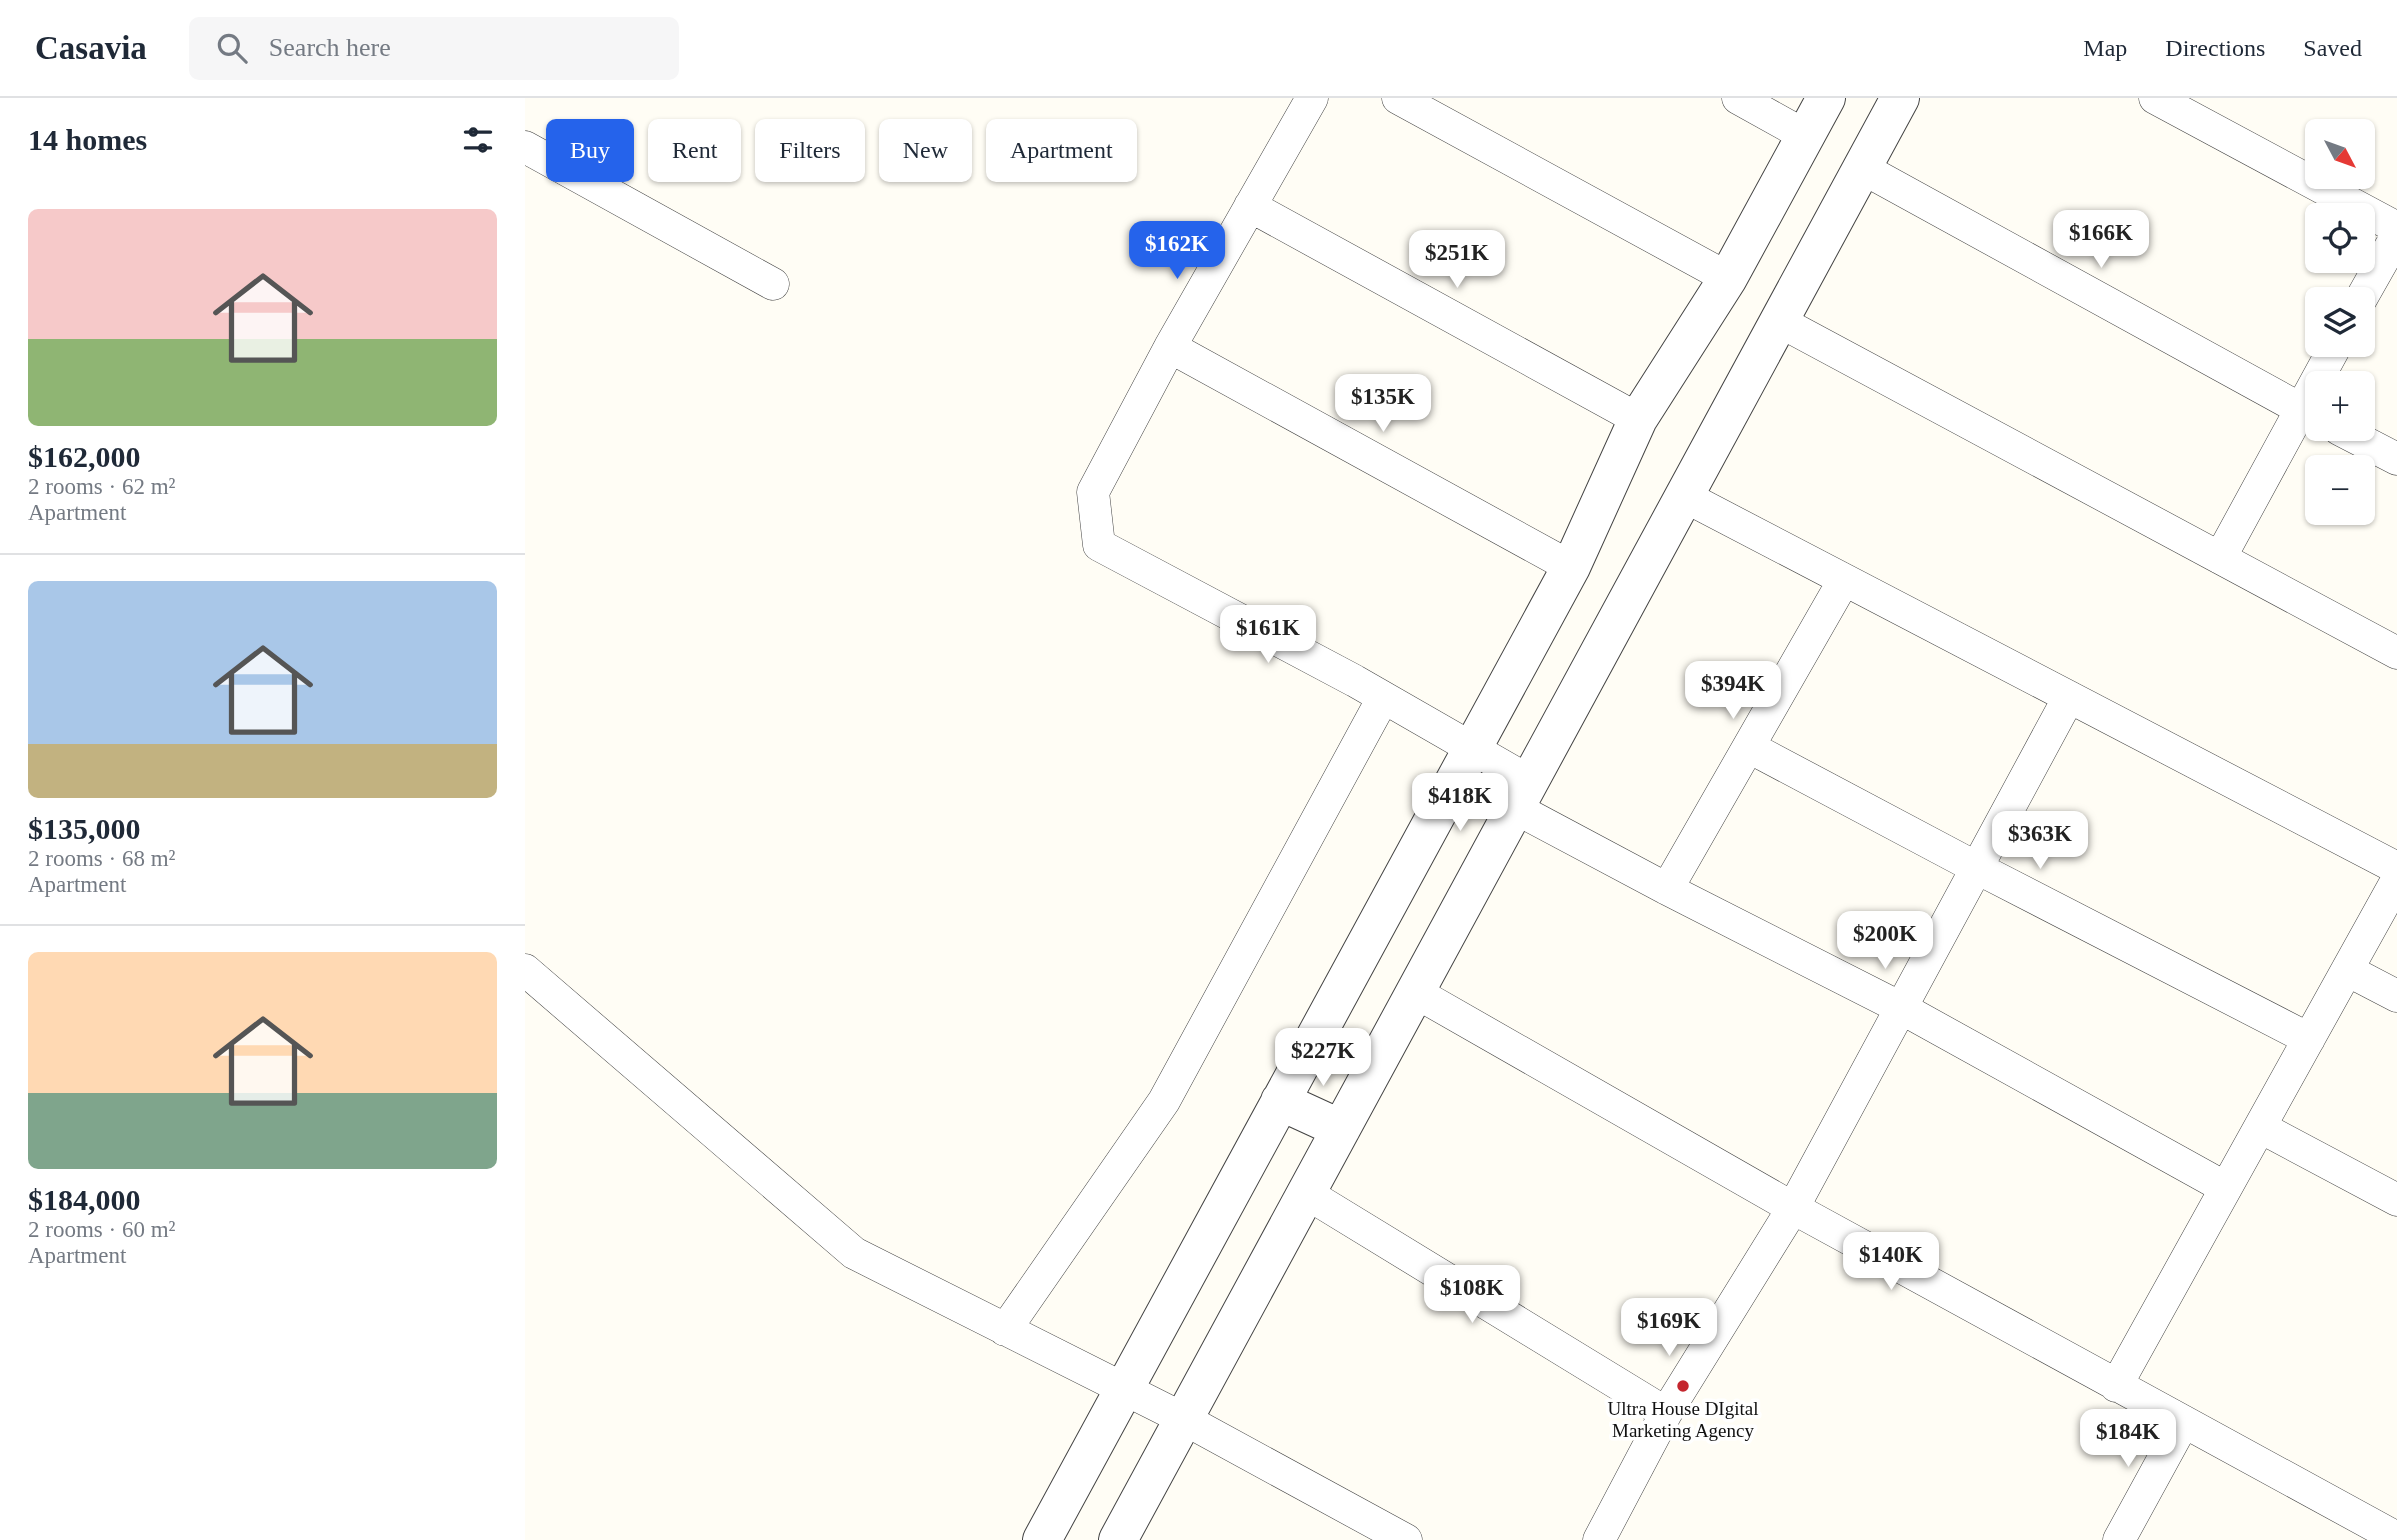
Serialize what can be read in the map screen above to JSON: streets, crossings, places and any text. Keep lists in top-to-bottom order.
{
  "places": ["Ultra House DIgital Marketing Agency"],
  "north": "bottom right",
  "page": {
    "header": "Casavia",
    "search": "Search here",
    "nav": ["Map", "Directions", "Saved"],
    "heading": "14 homes",
    "map_buttons": ["+", "−"],
    "chip": [
      "Buy",
      "Rent",
      "Filters",
      "New",
      "Apartment"
    ],
    "list": [
      {
        "name": "$162,000",
        "note": "2 rooms · 62 m² · Apartment"
      },
      {
        "name": "$135,000",
        "note": "2 rooms · 68 m² · Apartment"
      },
      {
        "name": "$184,000",
        "note": "2 rooms · 60 m² · Apartment"
      }
    ],
    "price": [
      "$166K",
      "$162K",
      "$251K",
      "$135K",
      "$161K",
      "$394K",
      "$418K",
      "$363K",
      "$200K",
      "$227K",
      "$140K",
      "$108K",
      "$169K",
      "$184K"
    ]
  }
}
